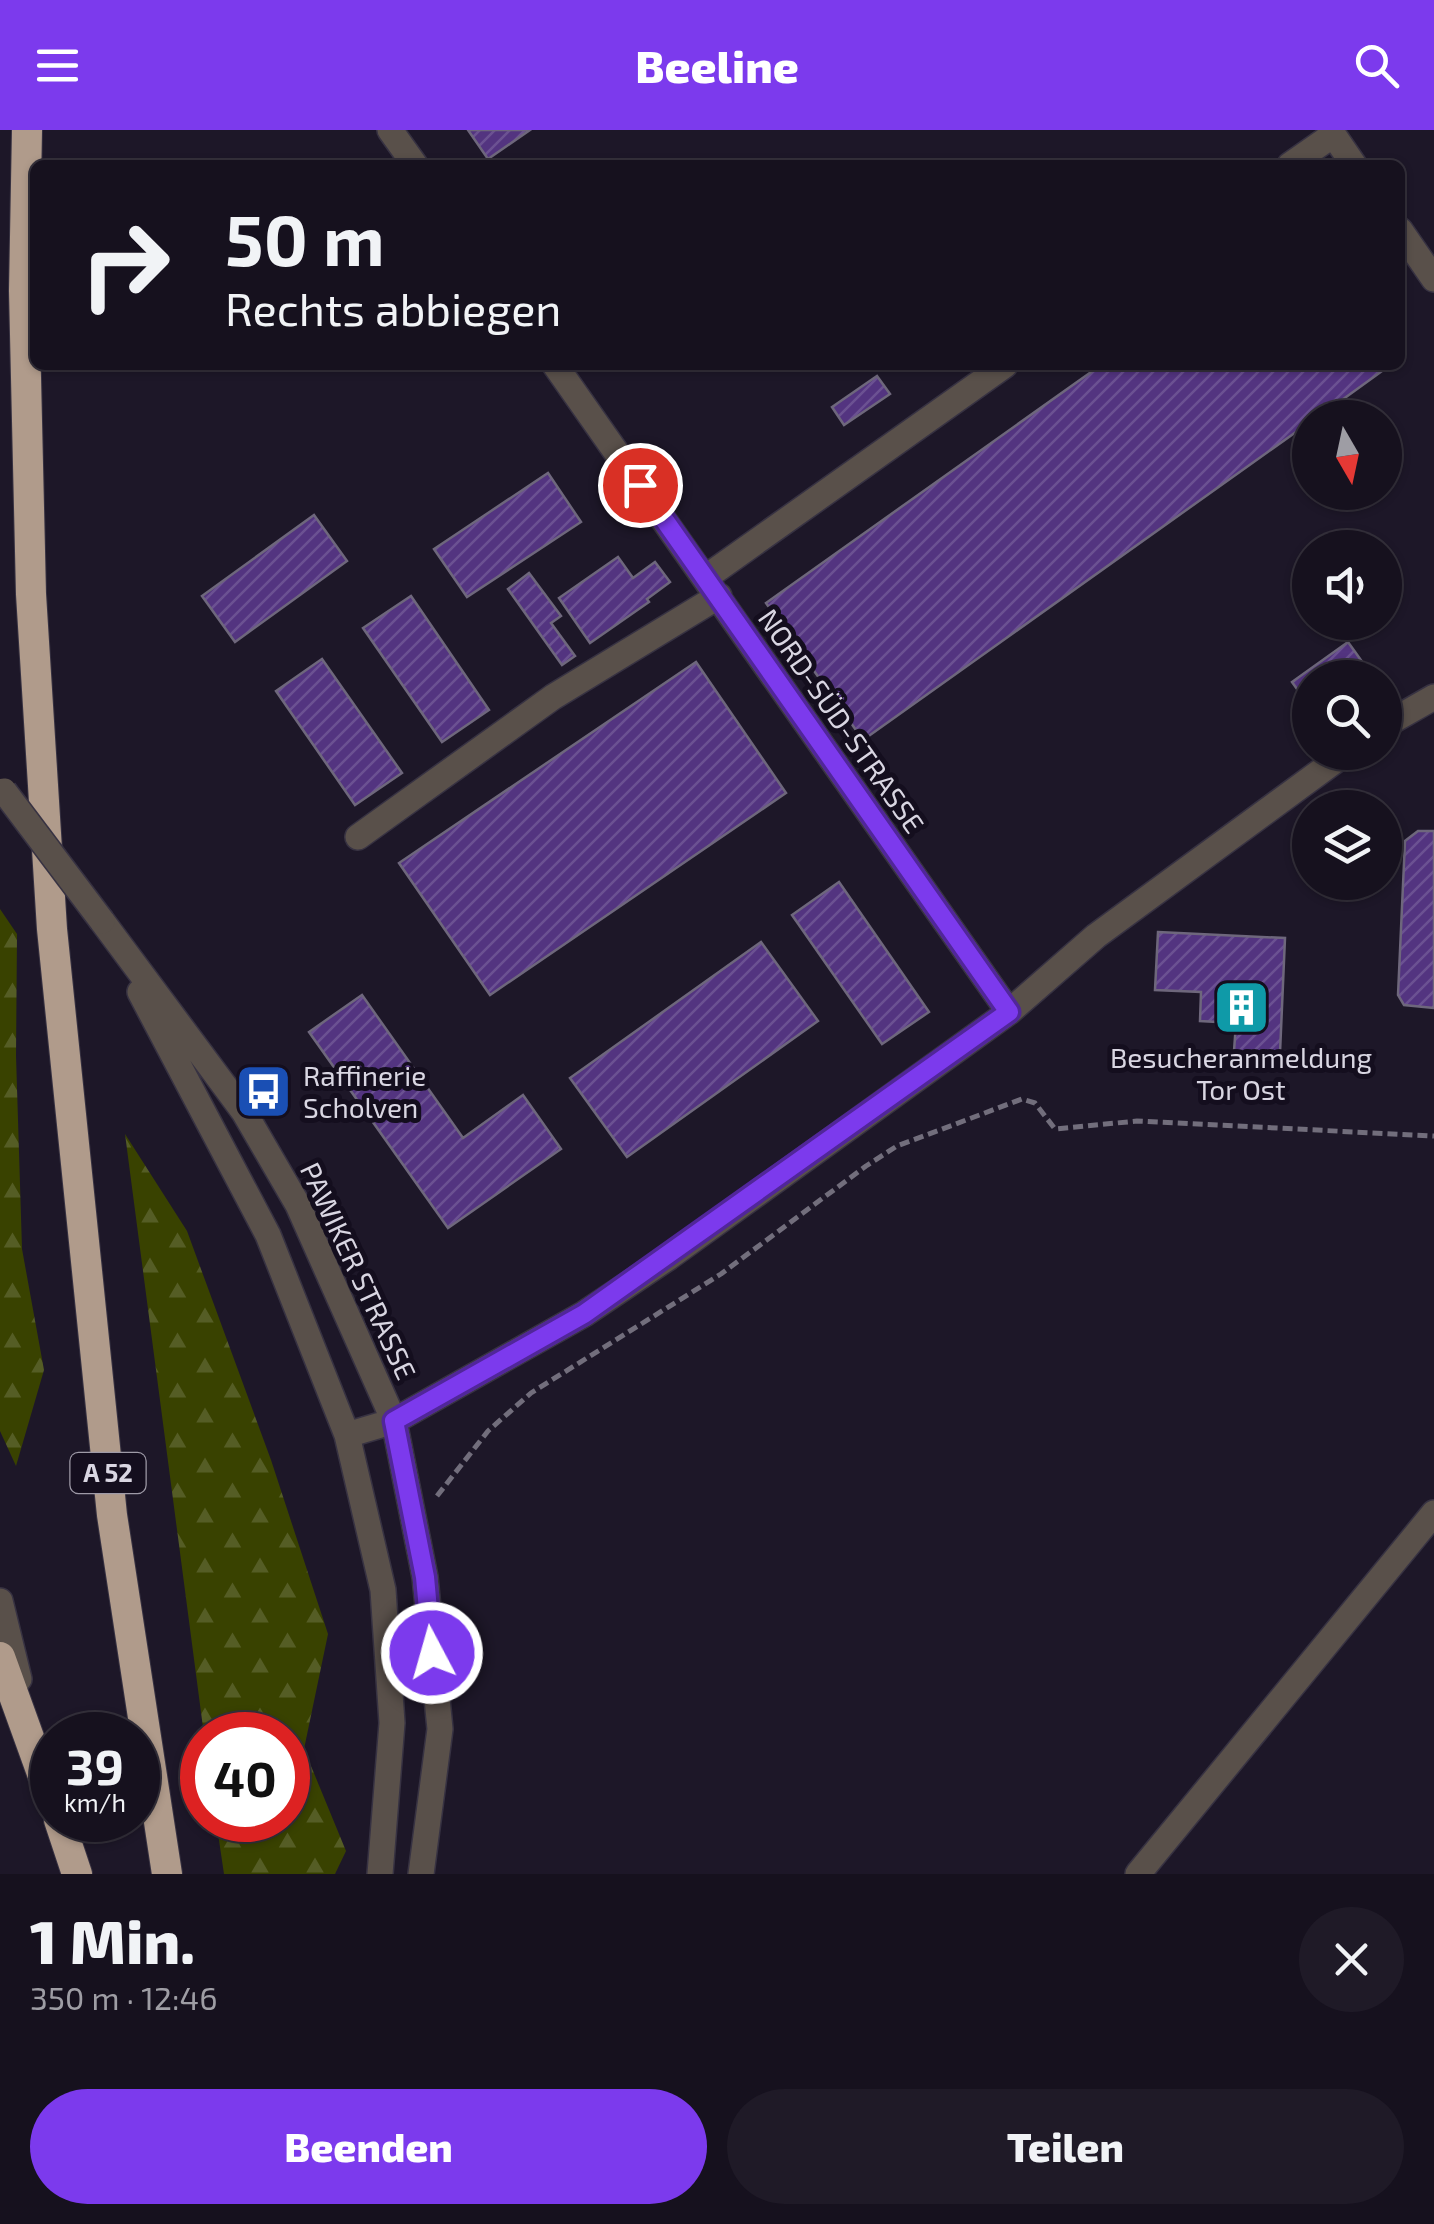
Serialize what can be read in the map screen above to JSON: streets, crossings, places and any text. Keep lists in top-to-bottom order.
{
  "streets": {
    "highway": ["A 52"],
    "street": ["NORD-SÜD-STRASSE", "PAWIKER STRASSE"]
  },
  "places": {
    "building": ["Besucheranmeldung Tor Ost"],
    "bus stop": ["Raffinerie Scholven"]
  },
  "north": "bottom",
  "page": {
    "header": "Beeline",
    "turn": ["50 m", "Rechts abbiegen"],
    "speed": "39 km/h",
    "limit": "40",
    "heading": ["1 Min.", "350 m · 12:46"],
    "buttons": ["Beenden", "Teilen"]
  }
}
